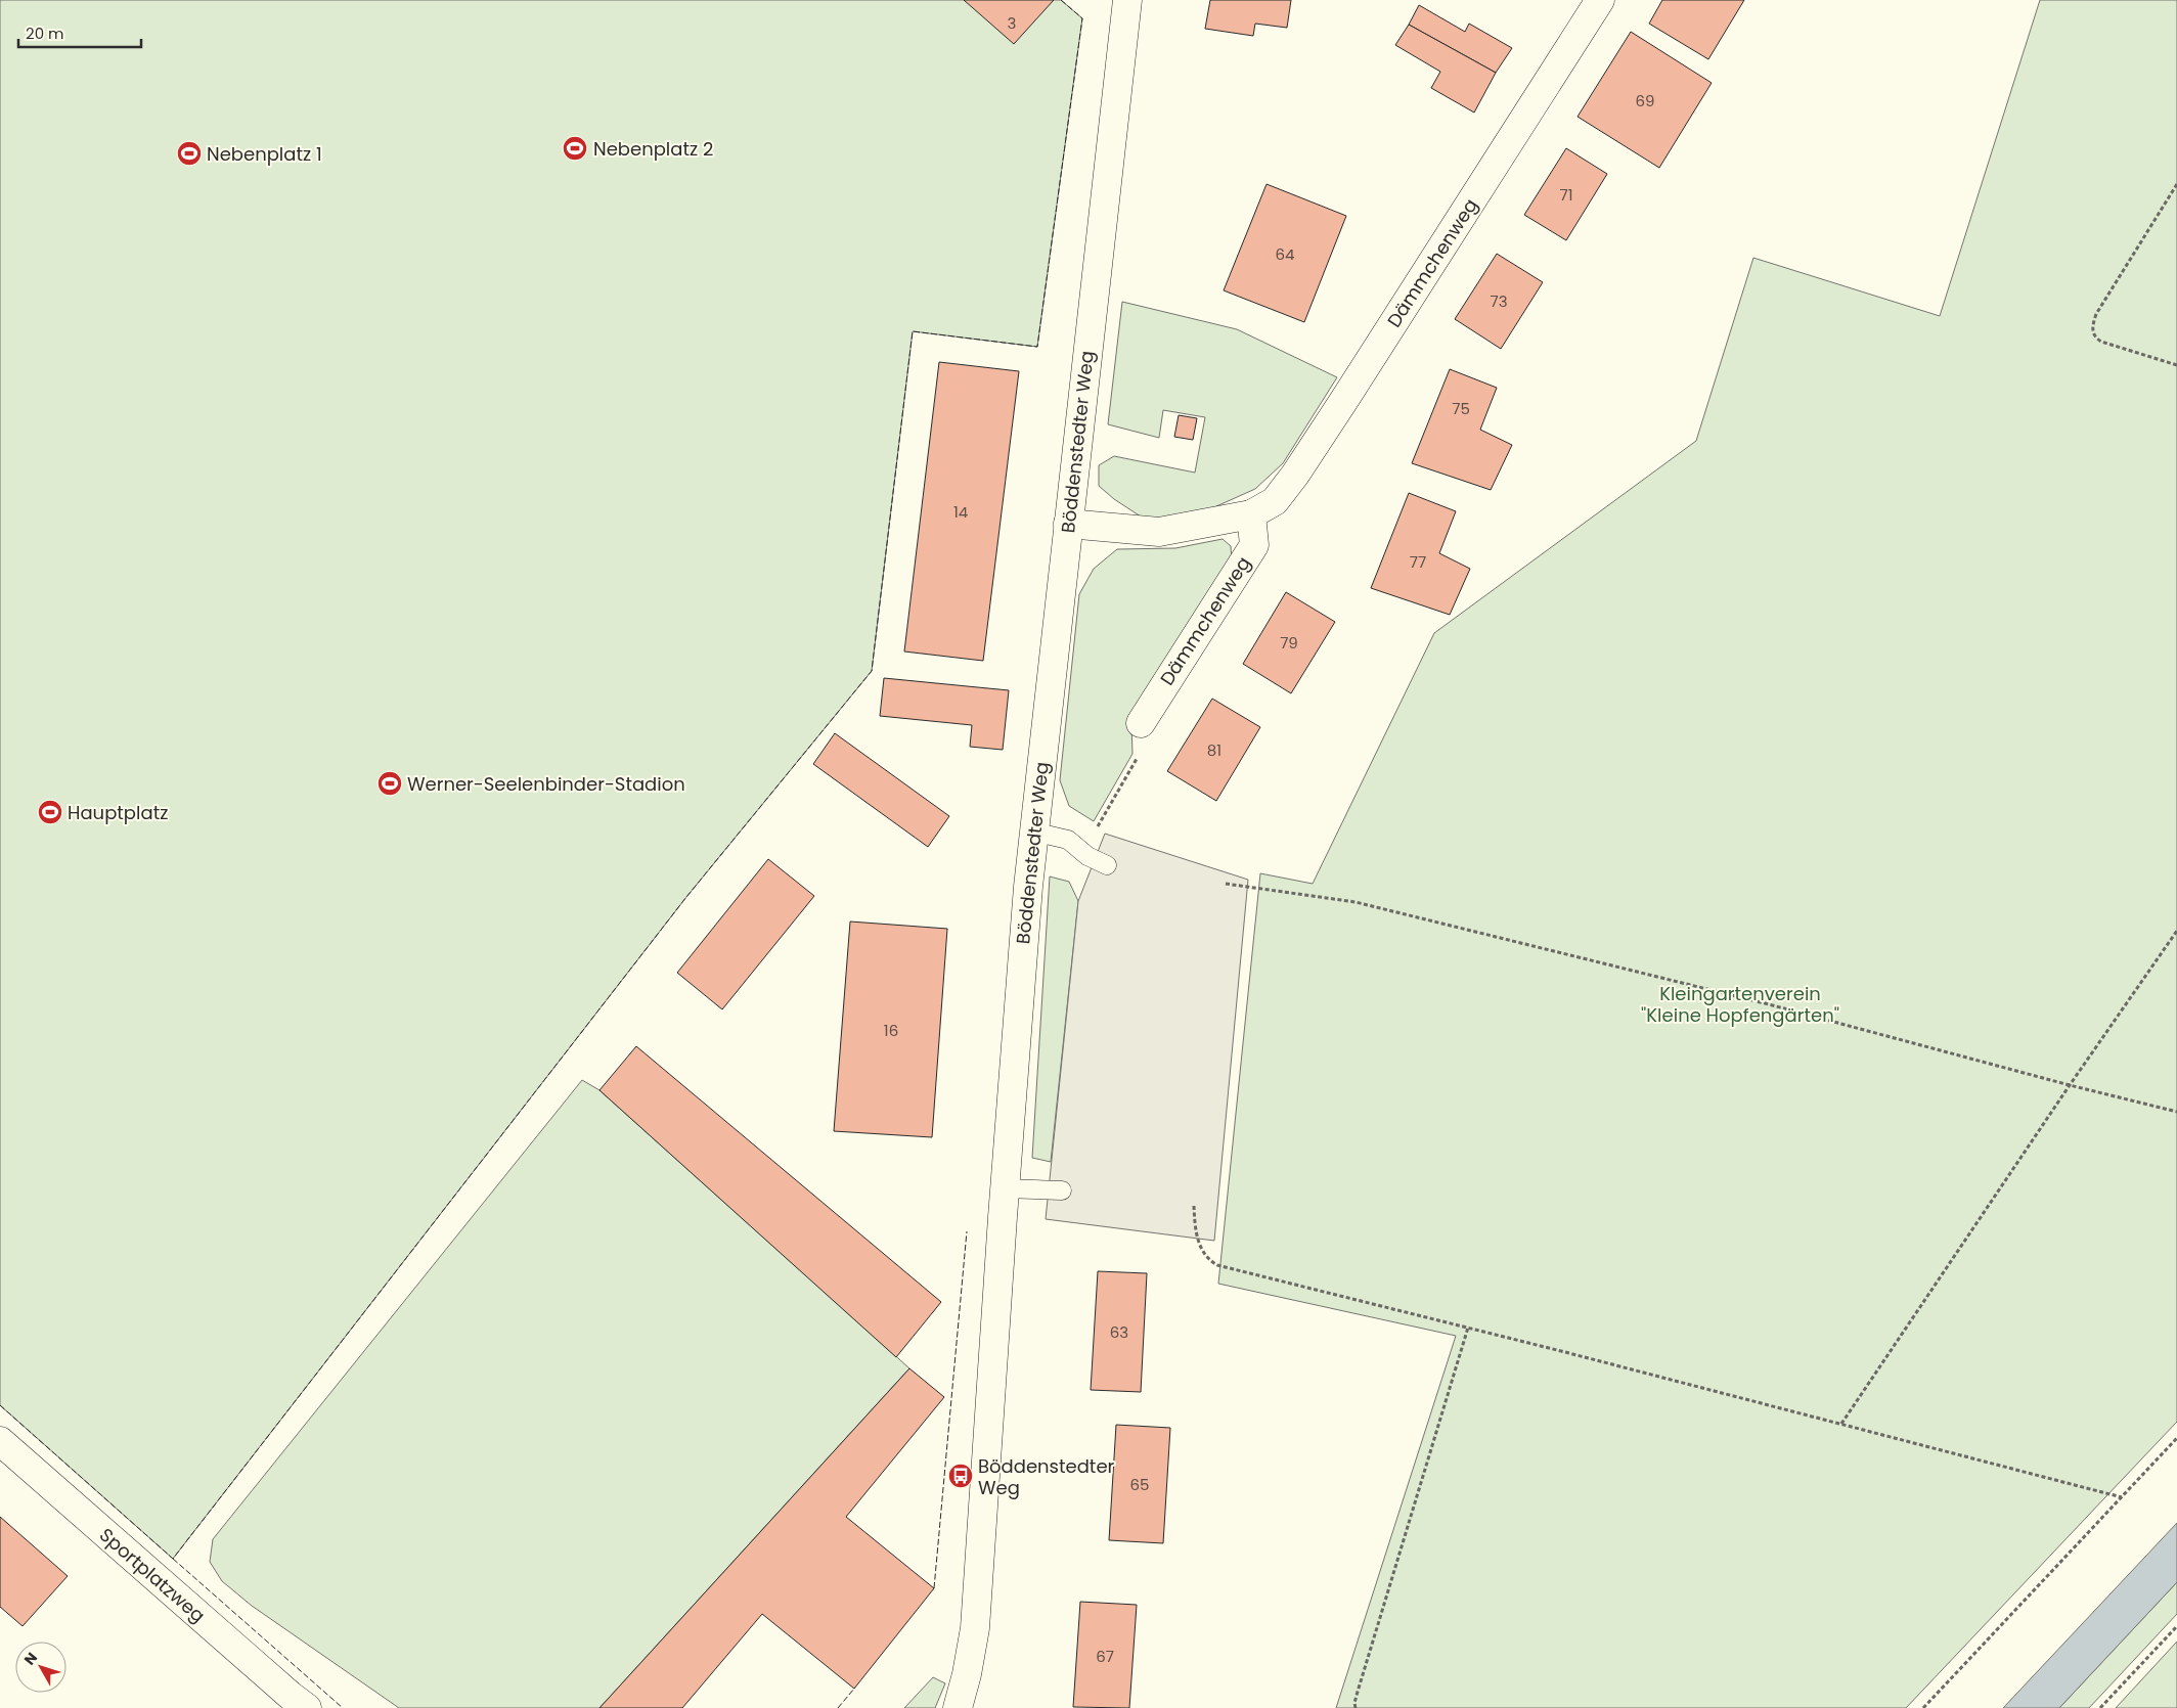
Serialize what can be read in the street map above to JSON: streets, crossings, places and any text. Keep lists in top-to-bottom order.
{
  "streets": {
    "street": ["Dämmchenweg", "Böddenstedter Weg", "Sportplatzweg"]
  },
  "crossings": [
    ["Dämmchenweg", "Böddenstedter Weg"]
  ],
  "parks": ["Kleingartenverein \"Kleine Hopfengärten\""],
  "places": {
    "sports": [
      "Nebenplatz 2",
      "Nebenplatz 1",
      "Werner-Seelenbinder-Stadion",
      "Hauptplatz"
    ],
    "bus stop": ["Böddenstedter Weg"]
  },
  "house_numbers": [
    "3",
    "69",
    "71",
    "64",
    "73",
    "75",
    "14",
    "77",
    "79",
    "81",
    "16",
    "63",
    "65",
    "67"
  ],
  "scale_bar": "20 m",
  "north": "top left"
}
